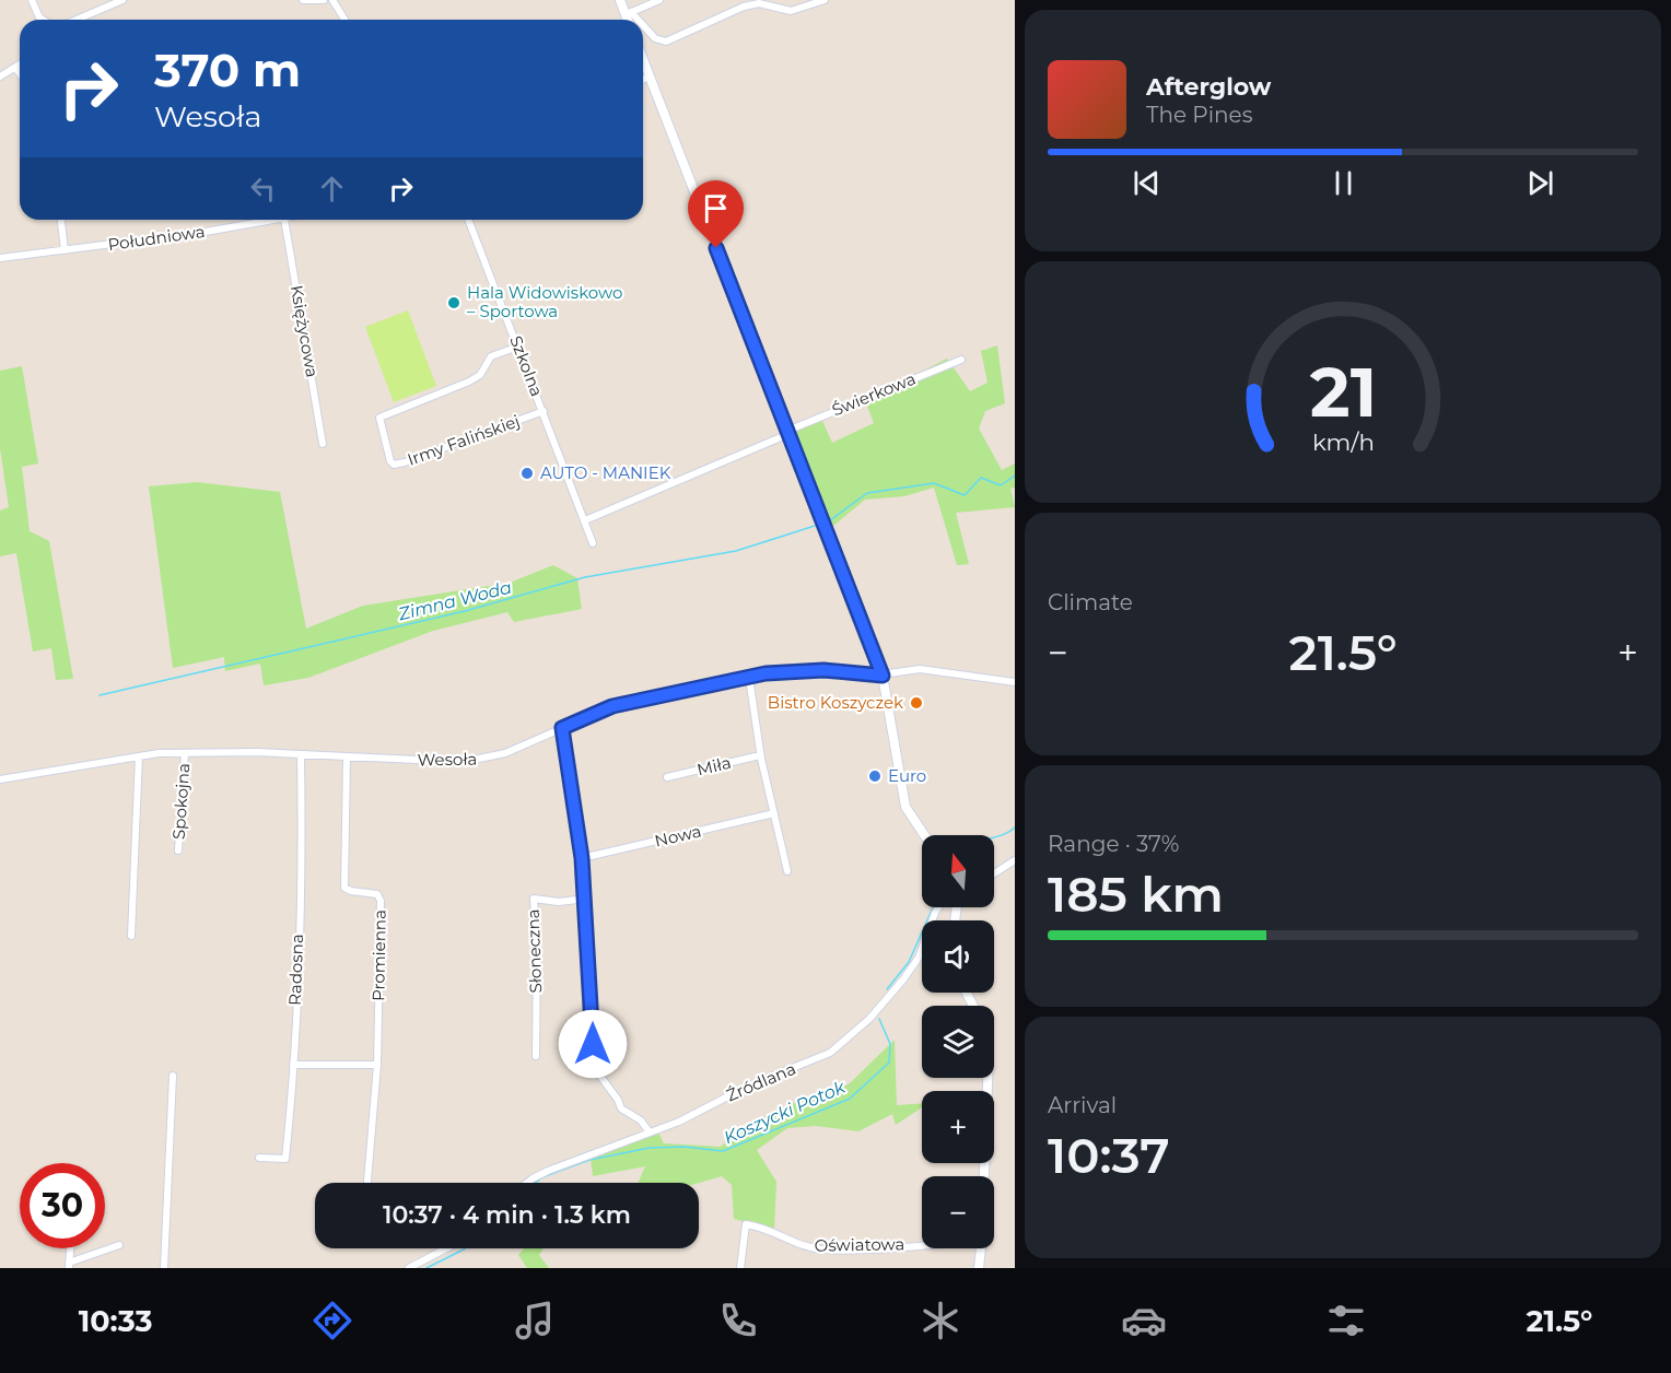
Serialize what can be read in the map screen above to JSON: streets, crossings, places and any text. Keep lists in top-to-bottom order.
{
  "streets": {
    "street": [
      "Południowa",
      "Księżycowa",
      "Szkolna",
      "Świerkowa",
      "Irmy Falińskiej",
      "Wesoła",
      "Miła",
      "Spokojna",
      "Nowa",
      "Słoneczna",
      "Promienna",
      "Radosna",
      "Źródlana",
      "Oświatowa"
    ]
  },
  "crossings": [
    ["Szkolna", "Irmy Falińskiej"],
    ["Wesoła", "Spokojna"],
    ["Wesoła", "Promienna"],
    ["Wesoła", "Radosna"]
  ],
  "water": ["Zimna Woda", "Koszycki Potok"],
  "places": [
    "Hala Widowiskowo – Sportowa",
    "AUTO - MANIEK",
    "Bistro Koszyczek",
    "Euro"
  ],
  "north": "top",
  "page": {
    "turn": ["370 m", "Wesoła"],
    "song": ["Afterglow", "The Pines"],
    "tile": [
      "Climate",
      ["Range · 37%", "185 km"],
      ["Arrival", "10:37"]
    ],
    "heat": ["−", "21.5°", "+"],
    "map_buttons": ["+", "−"],
    "limit": "30",
    "trip": "10:37 · 4 min · 1.3 km",
    "tabs": ["10:33", "21.5°"],
    "gauge": ["21", "km/h"]
  }
}
